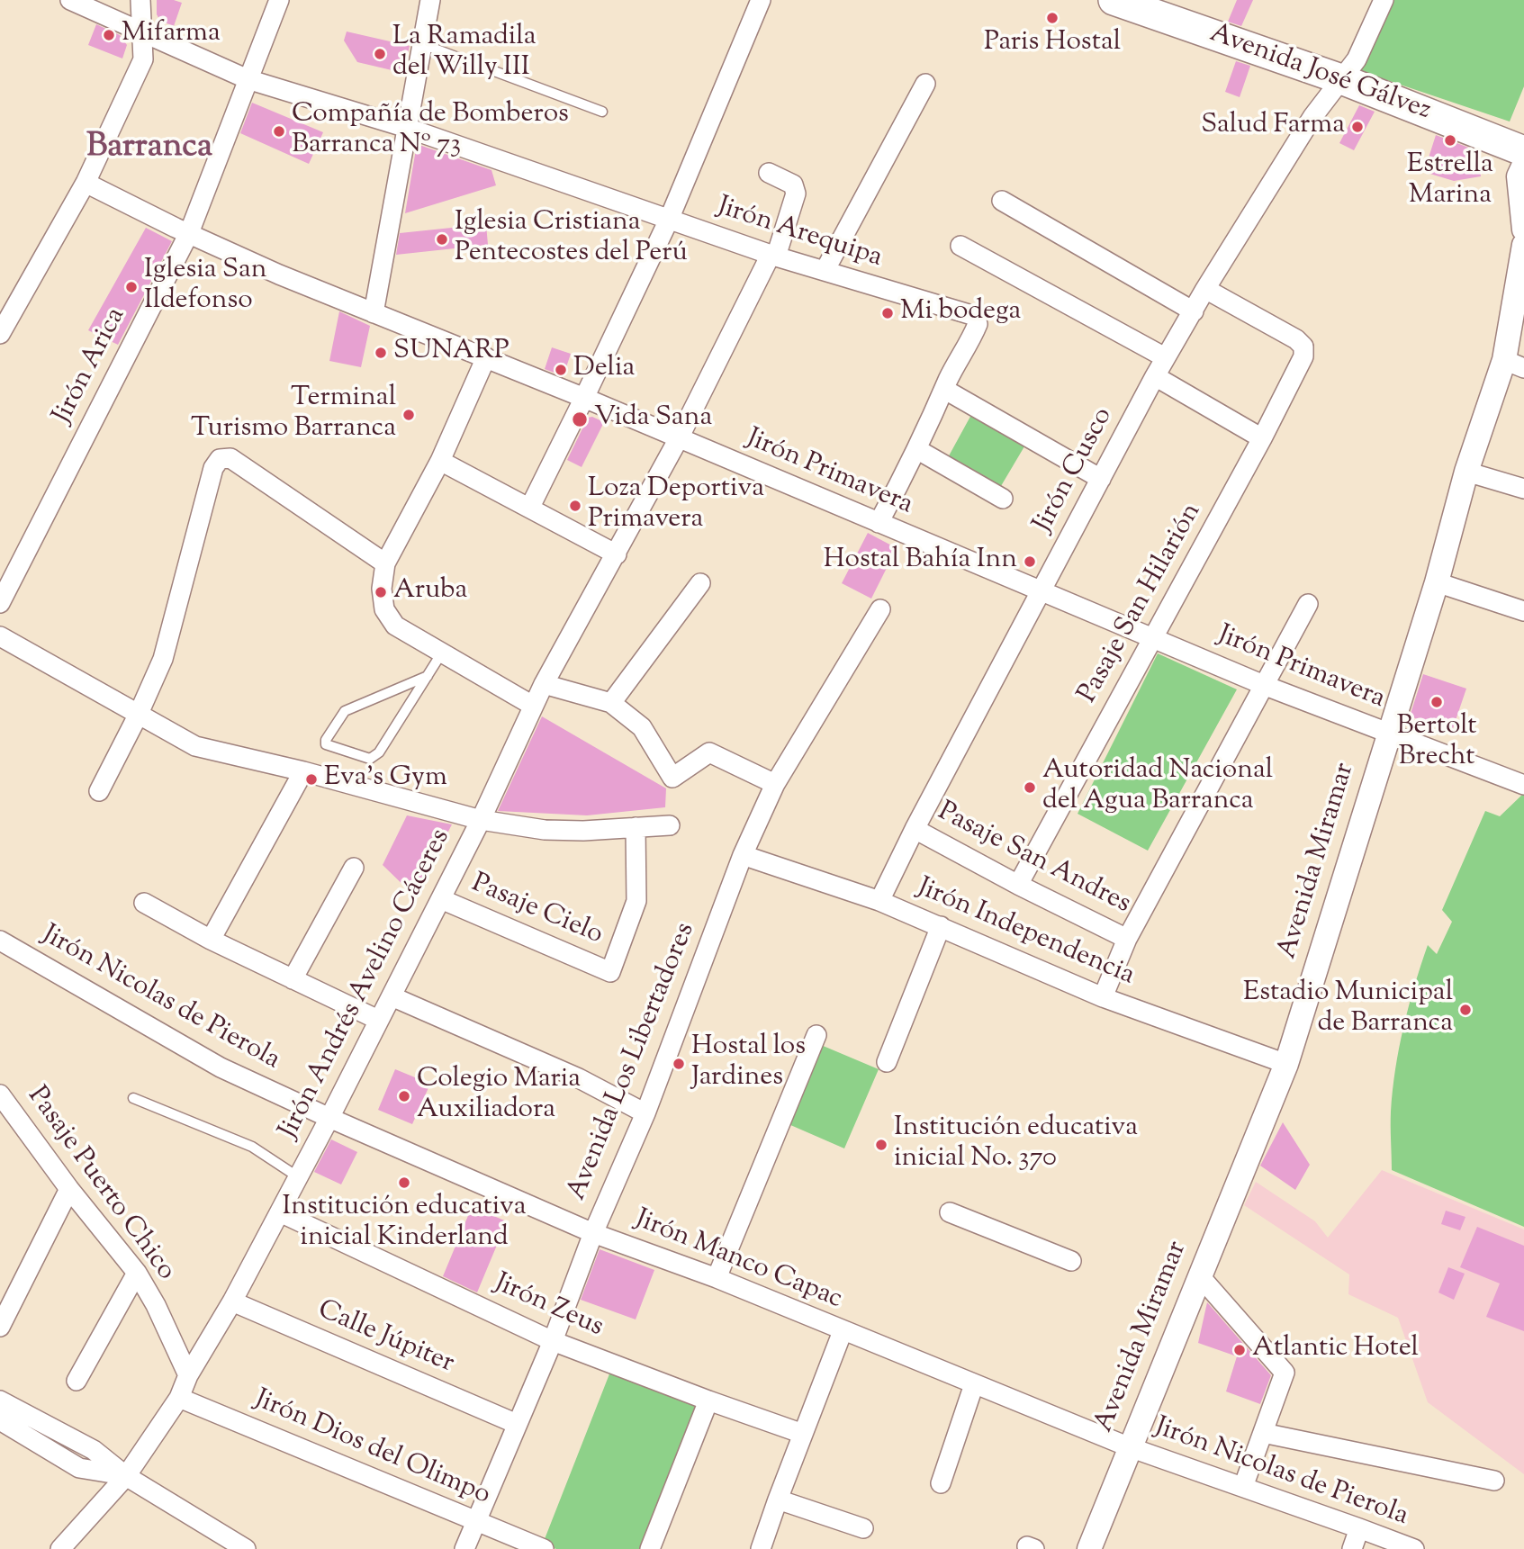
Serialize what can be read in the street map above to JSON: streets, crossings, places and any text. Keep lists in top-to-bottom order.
{
  "streets": {
    "main road": ["Avenida José Gálvez"],
    "street": [
      "Jirón Arequipa",
      "Jirón Arica",
      "Jirón Cusco",
      "Jirón Primavera",
      "Pasaje San Hilarión",
      "Pasaje San Andres",
      "Avenida Miramar",
      "Pasaje Cielo",
      "Jirón Independencia",
      "Jirón Andrés Avelino Cáceres",
      "Jirón Nicolas de Pierola",
      "Avenida Los Libertadores",
      "Pasaje Puerto Chico",
      "Jirón Manco Capac",
      "Jirón Zeus",
      "Calle Júpiter",
      "Jirón Dios del Olimpo"
    ]
  },
  "crossings": [
    ["Avenida José Gálvez", "Jirón Cusco"],
    ["Jirón Arequipa", "Jirón Arica"],
    ["Jirón Arequipa", "Jirón Andrés Avelino Cáceres"],
    ["Jirón Arica", "Jirón Primavera"],
    ["Jirón Cusco", "Jirón Primavera"],
    ["Jirón Cusco", "Pasaje San Hilarión"],
    ["Jirón Cusco", "Pasaje San Andres"],
    ["Jirón Cusco", "Jirón Independencia"],
    ["Jirón Primavera", "Pasaje San Hilarión"],
    ["Jirón Primavera", "Avenida Miramar"],
    ["Jirón Primavera", "Jirón Andrés Avelino Cáceres"],
    ["Pasaje San Hilarión", "Pasaje San Andres"],
    ["Avenida Miramar", "Jirón Independencia"],
    ["Avenida Miramar", "Jirón Nicolas de Pierola"],
    ["Avenida Miramar", "Jirón Manco Capac"],
    ["Pasaje Cielo", "Jirón Andrés Avelino Cáceres"],
    ["Jirón Independencia", "Avenida Los Libertadores"],
    ["Jirón Andrés Avelino Cáceres", "Jirón Nicolas de Pierola"],
    ["Jirón Andrés Avelino Cáceres", "Pasaje Puerto Chico"],
    ["Jirón Andrés Avelino Cáceres", "Jirón Manco Capac"],
    ["Jirón Andrés Avelino Cáceres", "Jirón Zeus"],
    ["Jirón Andrés Avelino Cáceres", "Calle Júpiter"],
    ["Jirón Andrés Avelino Cáceres", "Jirón Dios del Olimpo"],
    ["Jirón Nicolas de Pierola", "Jirón Manco Capac"],
    ["Avenida Los Libertadores", "Jirón Manco Capac"],
    ["Avenida Los Libertadores", "Jirón Zeus"],
    ["Avenida Los Libertadores", "Calle Júpiter"],
    ["Avenida Los Libertadores", "Jirón Dios del Olimpo"]
  ],
  "districts": ["Barranca"],
  "places": [
    "Paris Hostal",
    "Mifarma",
    "La Ramadila del Willy III",
    "Salud Farma",
    "Compañía de Bomberos Barranca Nº 73",
    "Estrella Marina",
    "Iglesia Cristiana Pentecostes del Perú",
    "Iglesia San Ildefonso",
    "Mi bodega",
    "SUNARP",
    "Delia",
    "Terminal Turismo Barranca",
    "Vida Sana",
    "Loza Deportiva Primavera",
    "Hostal Bahía Inn",
    "Aruba",
    "Bertolt Brecht",
    "Eva's Gym",
    "Autoridad Nacional del Agua Barranca",
    "Estadio Municipal de Barranca",
    "Hostal los Jardines",
    "Colegio Maria Auxiliadora",
    "Institución educativa inicial No. 370",
    "Institución educativa inicial Kinderland",
    "Atlantic Hotel"
  ]
}
